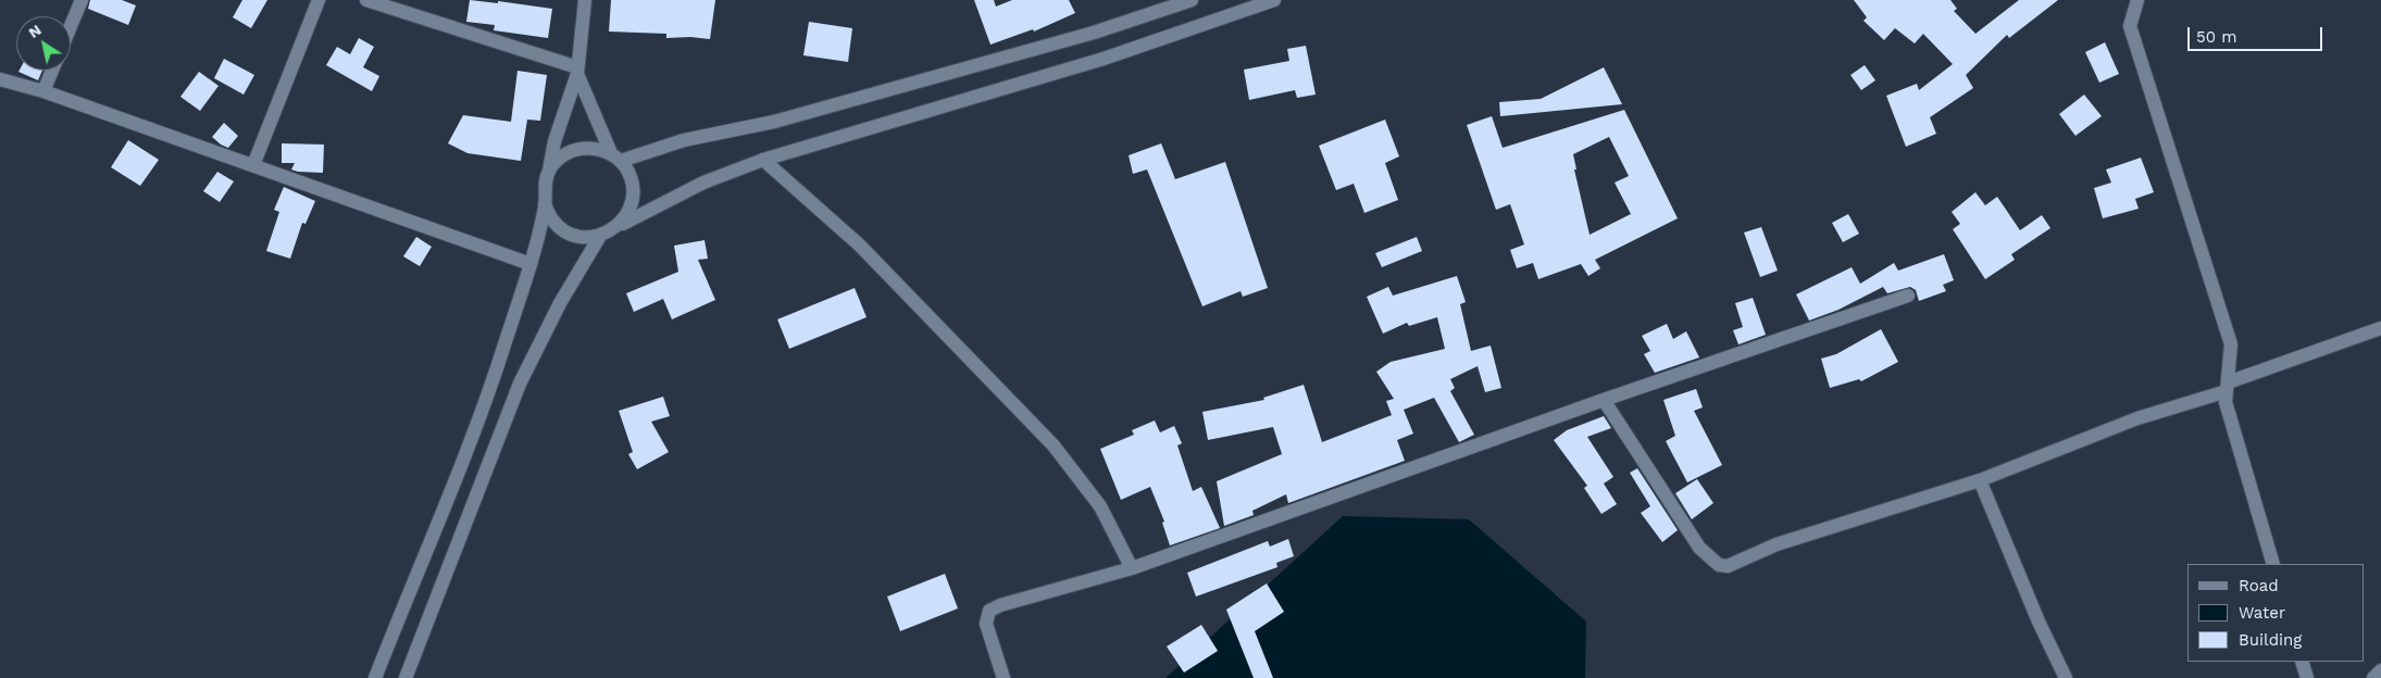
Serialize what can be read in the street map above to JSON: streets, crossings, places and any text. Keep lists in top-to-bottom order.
{
  "legend": ["Road", "Water", "Building"],
  "scale_bar": "50 m",
  "north": "top left"
}
